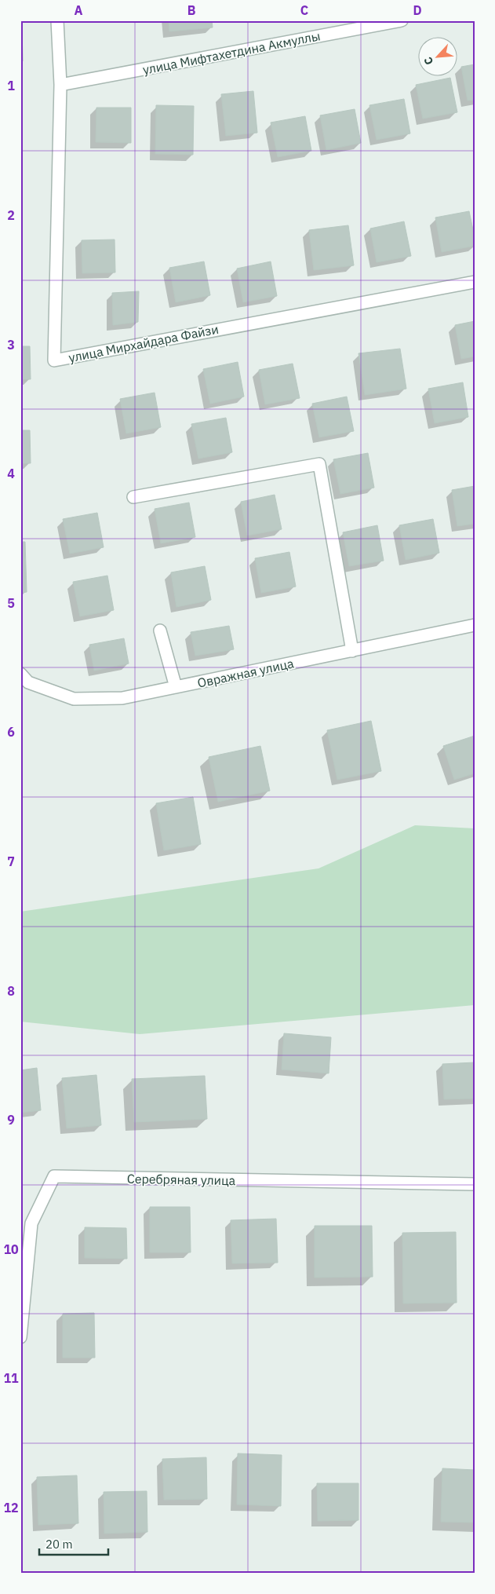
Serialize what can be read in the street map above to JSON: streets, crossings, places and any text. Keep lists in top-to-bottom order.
{
  "streets": {
    "street": [
      "улица Мифтахетдина Акмуллы",
      "улица Мирхайдара Файзи",
      "Овражная улица",
      "Серебряная улица"
    ]
  },
  "crossings": [
    ["улица Мифтахетдина Акмуллы", "улица Мирхайдара Файзи"]
  ],
  "scale_bar": "20 m",
  "north": "bottom left",
  "grid": {
    "columns": [
      "A",
      "B",
      "C",
      "D"
    ],
    "rows": [
      "1",
      "2",
      "3",
      "4",
      "5",
      "6",
      "7",
      "8",
      "9",
      "10",
      "11",
      "12"
    ]
  }
}
